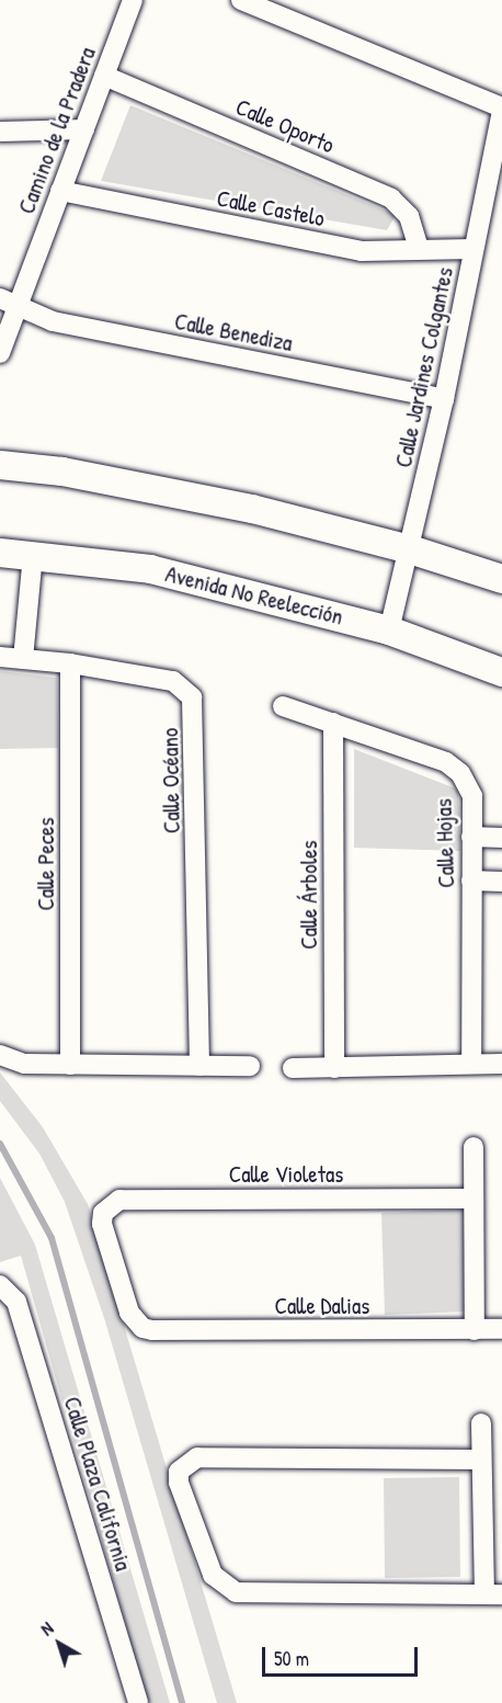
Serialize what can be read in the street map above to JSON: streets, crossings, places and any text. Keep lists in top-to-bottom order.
{
  "streets": {
    "main road": ["Avenida No Reelección"],
    "street": [
      "Calle Oporto",
      "Camino de la Pradera",
      "Calle Castelo",
      "Calle Benediza",
      "Calle Jardines Colgantes",
      "Calle Océano",
      "Calle Hojas",
      "Calle Peces",
      "Calle Árboles",
      "Calle Violetas",
      "Calle Dalias",
      "Calle Plaza California"
    ]
  },
  "crossings": [
    ["Calle Oporto", "Camino de la Pradera"],
    ["Calle Oporto", "Calle Castelo"],
    ["Camino de la Pradera", "Calle Castelo"],
    ["Camino de la Pradera", "Calle Benediza"],
    ["Calle Castelo", "Calle Jardines Colgantes"],
    ["Calle Benediza", "Calle Jardines Colgantes"],
    ["Calle Jardines Colgantes", "Avenida No Reelección"],
    ["Calle Océano", "Calle Peces"],
    ["Calle Hojas", "Calle Árboles"],
    ["Calle Violetas", "Calle Dalias"]
  ],
  "scale_bar": "50 m",
  "north": "top left"
}
